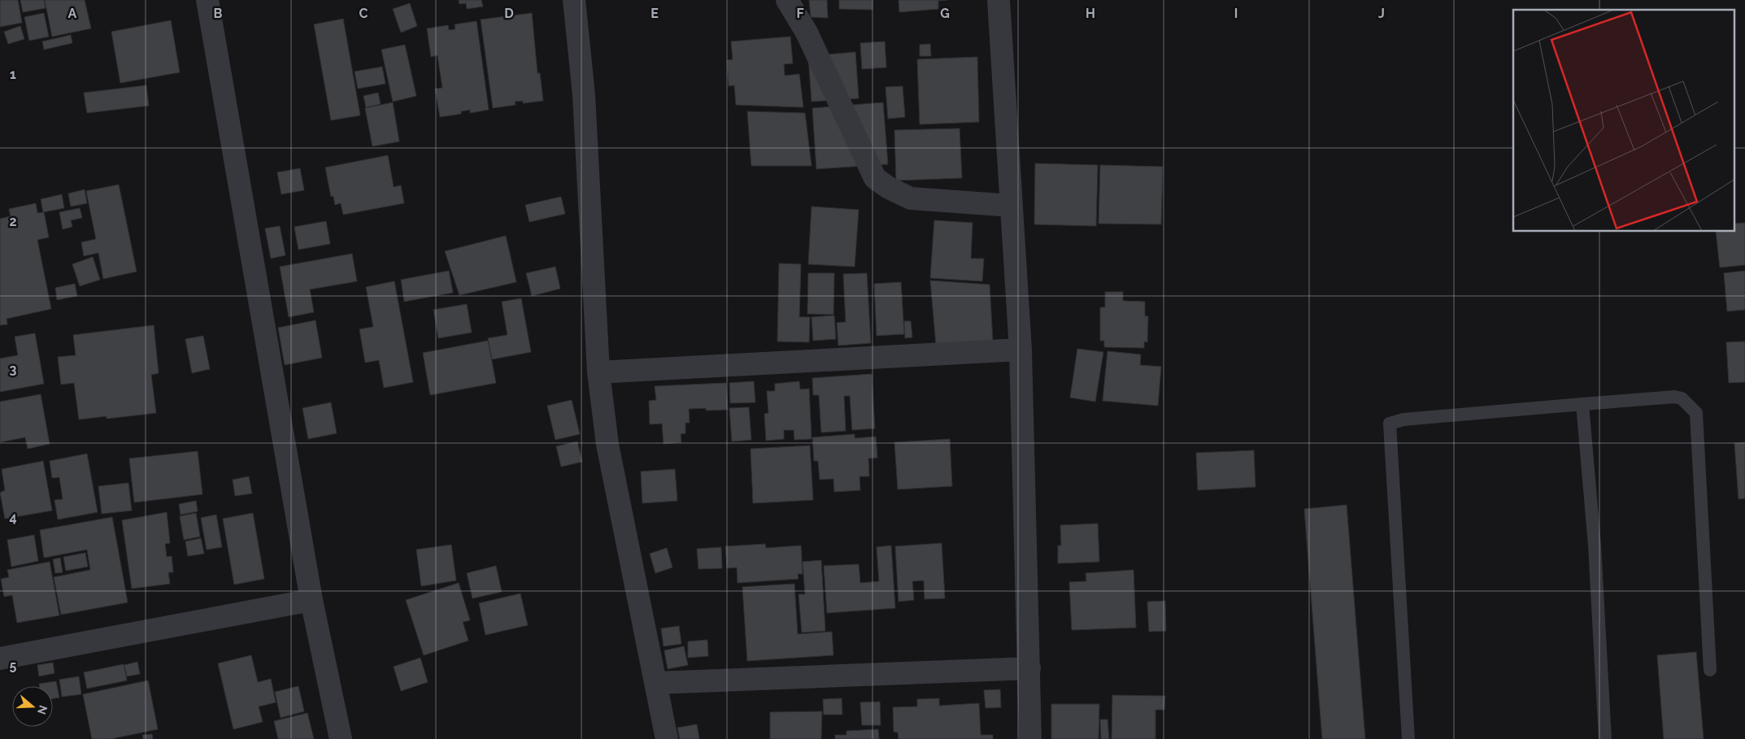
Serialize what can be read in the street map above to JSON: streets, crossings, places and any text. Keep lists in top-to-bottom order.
{
  "north": "right",
  "grid": {
    "columns": [
      "A",
      "B",
      "C",
      "D",
      "E",
      "F",
      "G",
      "H",
      "I",
      "J"
    ],
    "rows": [
      "1",
      "2",
      "3",
      "4",
      "5"
    ]
  }
}
